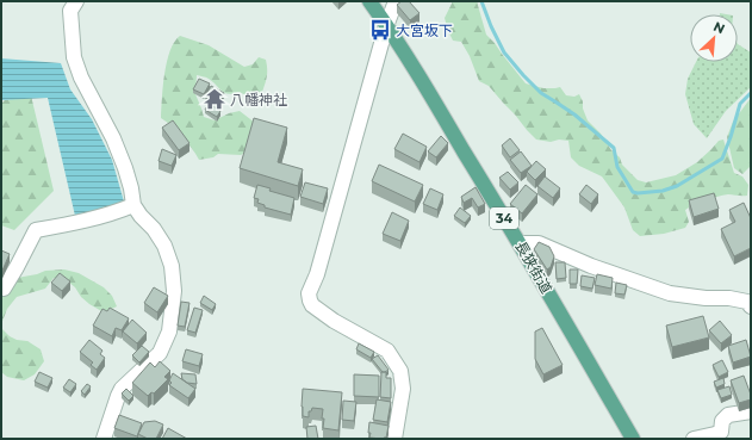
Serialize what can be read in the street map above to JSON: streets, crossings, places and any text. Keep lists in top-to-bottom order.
{
  "streets": {
    "main road": ["34", "長狭街道"]
  },
  "places": {
    "bus stop": ["大宮坂下"],
    "temple": ["八幡神社"]
  },
  "north": "top right"
}
